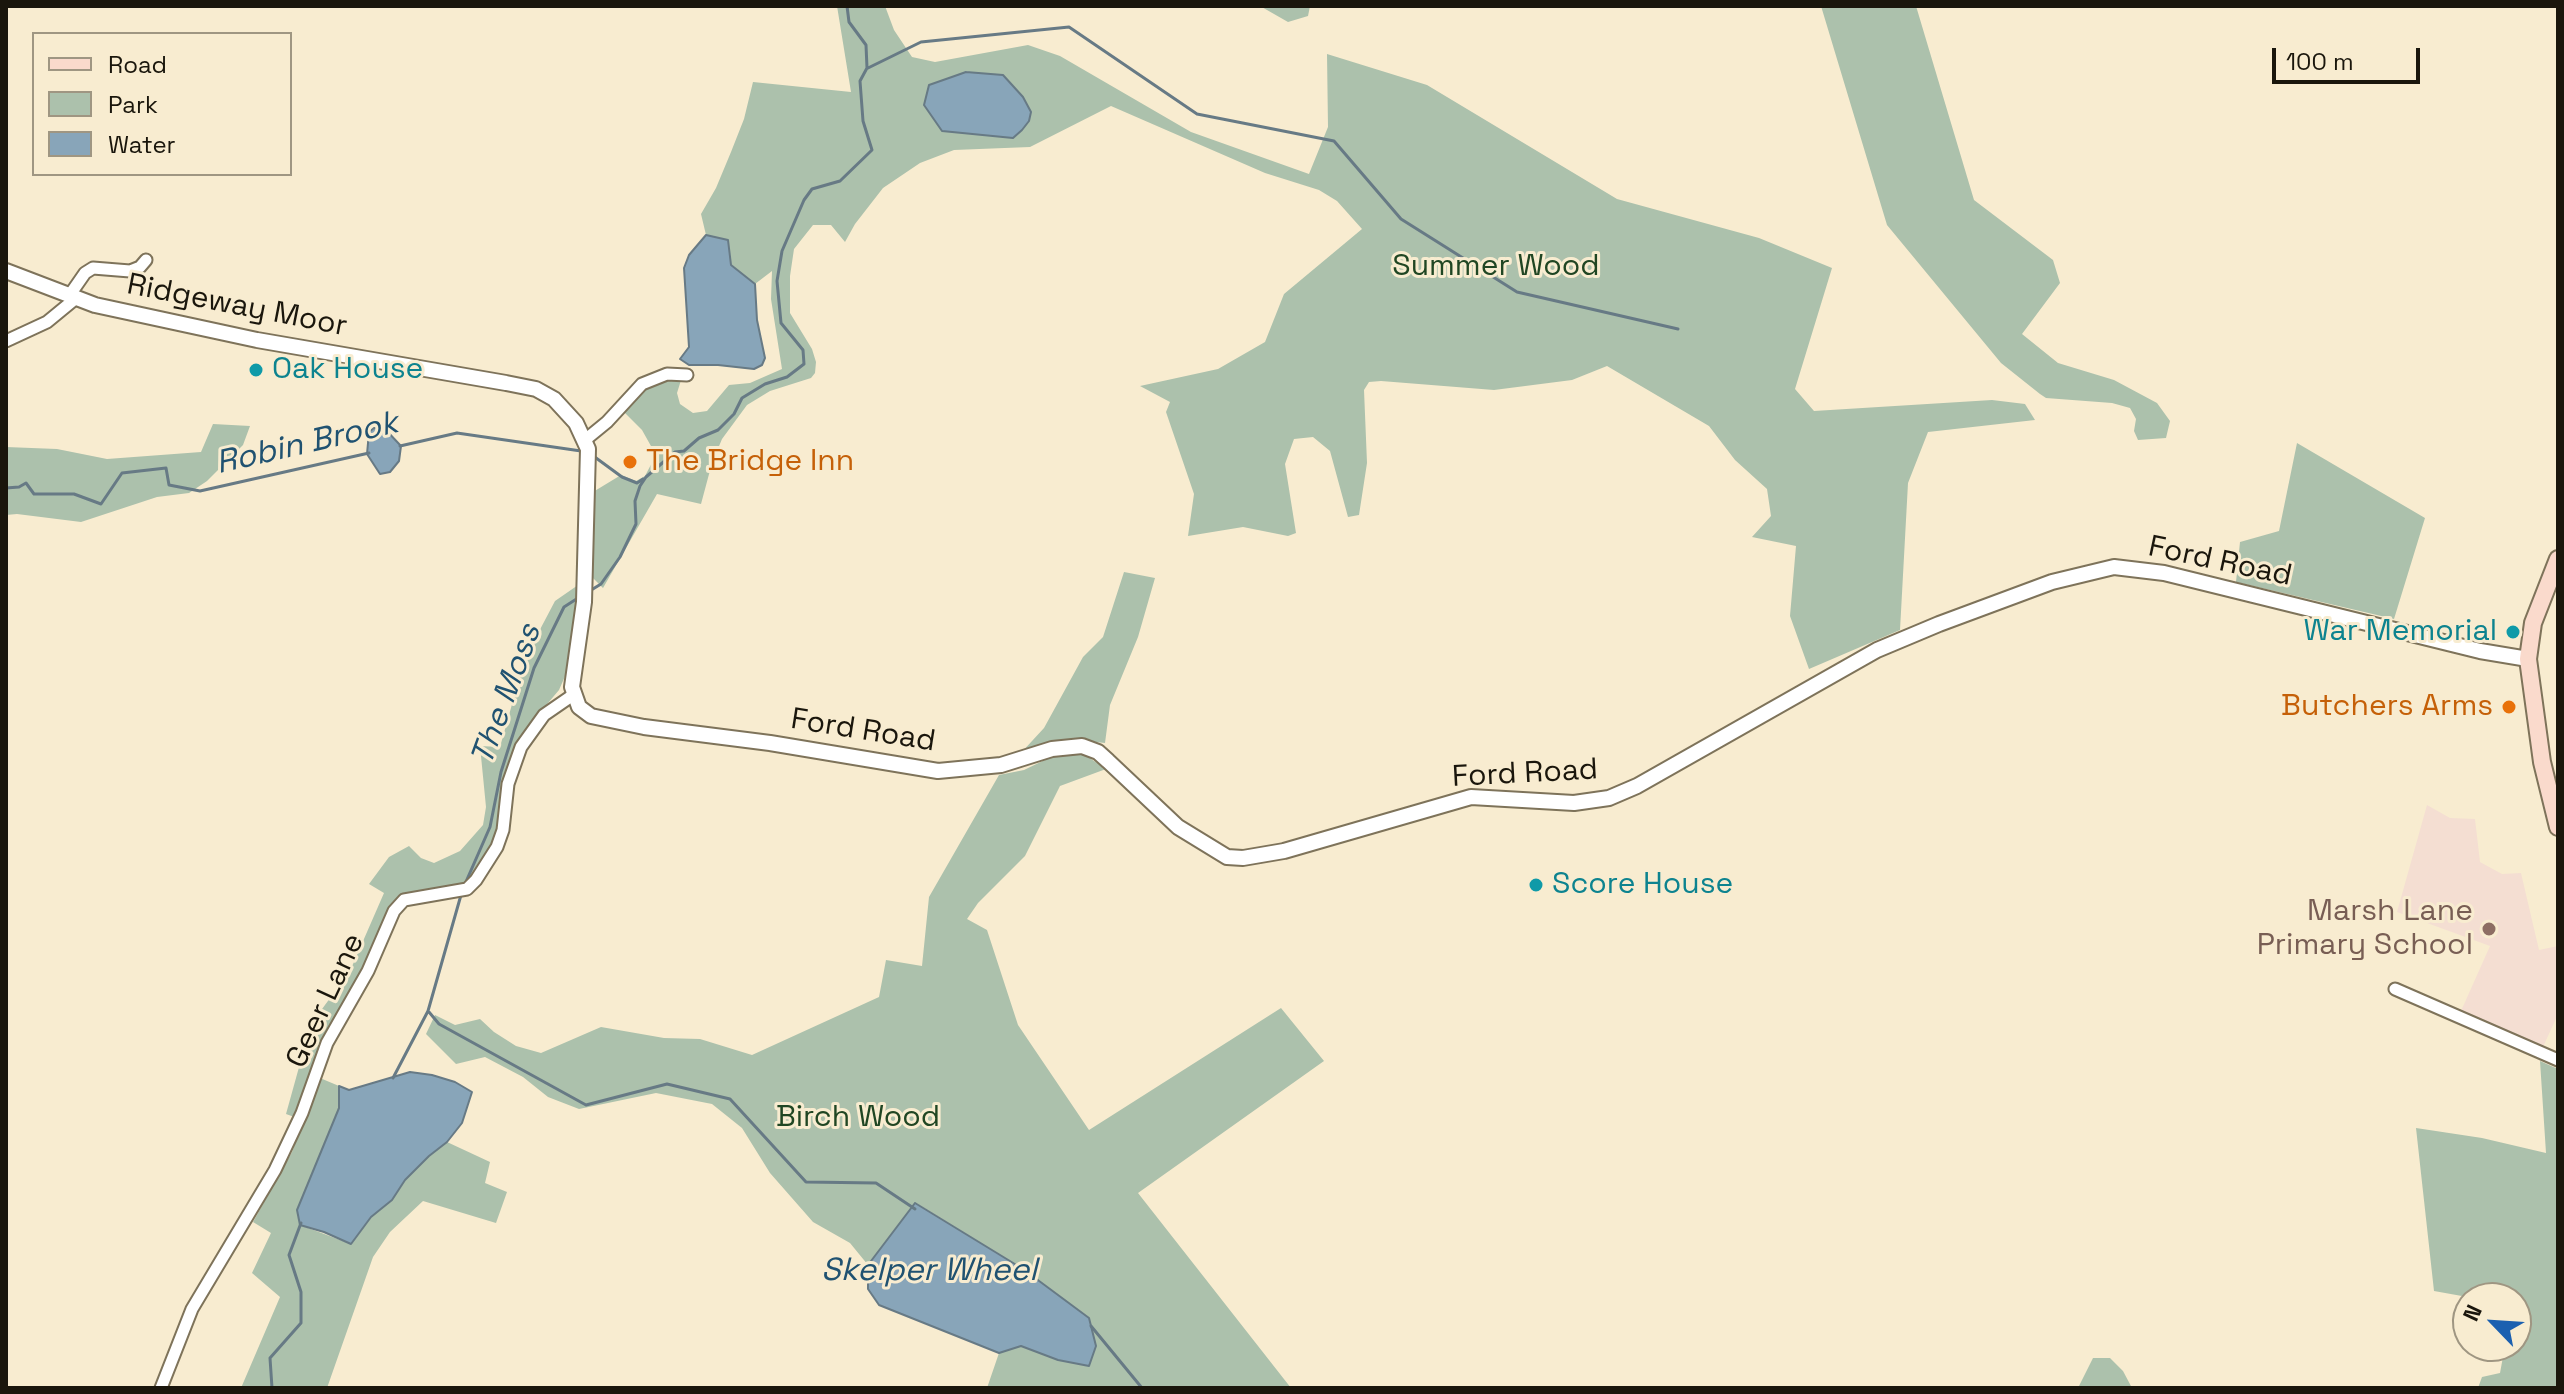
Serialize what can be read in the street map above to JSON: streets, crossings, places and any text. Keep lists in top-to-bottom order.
{
  "streets": {
    "street": ["Ridgeway Moor", "Ford Road", "Geer Lane"]
  },
  "crossings": [
    ["Ford Road", "Geer Lane"]
  ],
  "water": ["Robin Brook", "The Moss", "Skelper Wheel"],
  "parks": ["Summer Wood", "Birch Wood"],
  "places": [
    "Oak House",
    "The Bridge Inn",
    "War Memorial",
    "Butchers Arms",
    "Score House",
    "Marsh Lane Primary School"
  ],
  "legend": ["Road", "Park", "Water"],
  "scale_bar": "100 m",
  "north": "top left"
}
